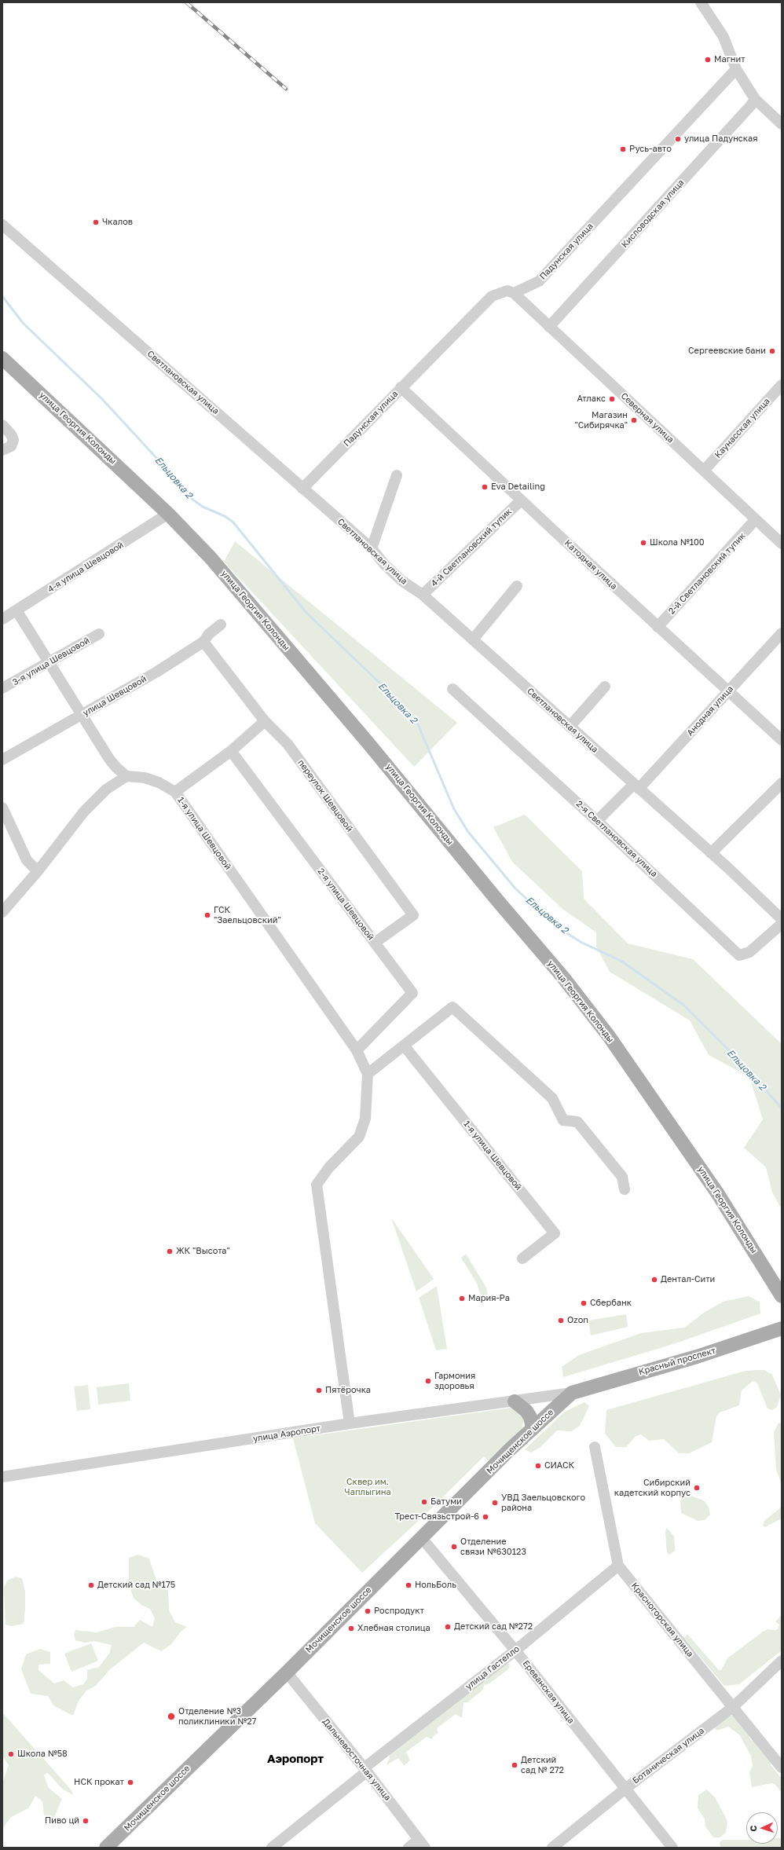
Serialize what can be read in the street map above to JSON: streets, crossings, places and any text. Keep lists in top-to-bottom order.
{
  "streets": {
    "main road": ["улица Георгия Колонды", "Красный проспект", "Мочищенское шоссе"],
    "street": [
      "Кисловодская улица",
      "Падунская улица",
      "Светлановская улица",
      "Северная улица",
      "Каунасская улица",
      "4-й Светлановский тупик",
      "Катодная улица",
      "4-я улица Шевцовой",
      "2-й Светлановский тупик",
      "3-я улица Шевцовой",
      "улица Шевцовой",
      "Анодная улица",
      "переулок Шевцовой",
      "1-я улица Шевцовой",
      "2-я Светлановская улица",
      "2-я улица Шевцовой",
      "улица Аэропорт",
      "Красногорская улица",
      "улица Гастелло",
      "Ереванская улица",
      "Ботаническая улица",
      "Дальневосточная улица"
    ]
  },
  "crossings": [
    ["Кисловодская улица", "Северная улица"],
    ["Падунская улица", "Светлановская улица"],
    ["Падунская улица", "Северная улица"],
    ["Падунская улица", "Катодная улица"],
    ["Светлановская улица", "4-й Светлановский тупик"],
    ["Светлановская улица", "Анодная улица"],
    ["Северная улица", "Каунасская улица"],
    ["Северная улица", "2-й Светлановский тупик"],
    ["улица Георгия Колонды", "4-я улица Шевцовой"],
    ["4-й Светлановский тупик", "Катодная улица"],
    ["Катодная улица", "2-й Светлановский тупик"],
    ["Катодная улица", "Анодная улица"],
    ["улица Шевцовой", "переулок Шевцовой"],
    ["Анодная улица", "2-я Светлановская улица"],
    ["переулок Шевцовой", "2-я улица Шевцовой"],
    ["1-я улица Шевцовой", "2-я улица Шевцовой"],
    ["Красный проспект", "улица Аэропорт"],
    ["Красный проспект", "Мочищенское шоссе"],
    ["улица Аэропорт", "Мочищенское шоссе"],
    ["Мочищенское шоссе", "Ереванская улица"],
    ["Мочищенское шоссе", "Дальневосточная улица"],
    ["Красногорская улица", "улица Гастелло"],
    ["Красногорская улица", "Ботаническая улица"],
    ["улица Гастелло", "Ереванская улица"],
    ["улица Гастелло", "Дальневосточная улица"],
    ["Ереванская улица", "Ботаническая улица"]
  ],
  "districts": ["Аэропорт"],
  "water": ["Ельцовка 2"],
  "parks": ["Сквер им. Чаплыгина"],
  "places": [
    "Магнит",
    "улица Падунская",
    "Русь-авто",
    "Чкалов",
    "Сергеевские бани",
    "Атлакс",
    "Магазин \"Сибирячка\"",
    "Eva Detailing",
    "Школа №100",
    "ГСК \"Заельцовский\"",
    "ЖК \"Высота\"",
    "Дентал-Сити",
    "Мария-Ра",
    "Сбербанк",
    "Ozon",
    "Гармония здоровья",
    "Пятёрочка",
    "СИАСК",
    "Сибирский кадетский корпус",
    "Батуми",
    "УВД Заельцовского района",
    "Трест-Связьстрой-6",
    "Отделение связи №630123",
    "Детский сад №175",
    "НольБоль",
    "Роспродукт",
    "Детский сад №272",
    "Хлебная столица",
    "Отделение №3 поликлиники №27",
    "Школа №58",
    "Детский сад № 272",
    "НСК прокат",
    "Пиво цй"
  ],
  "north": "left"
}
